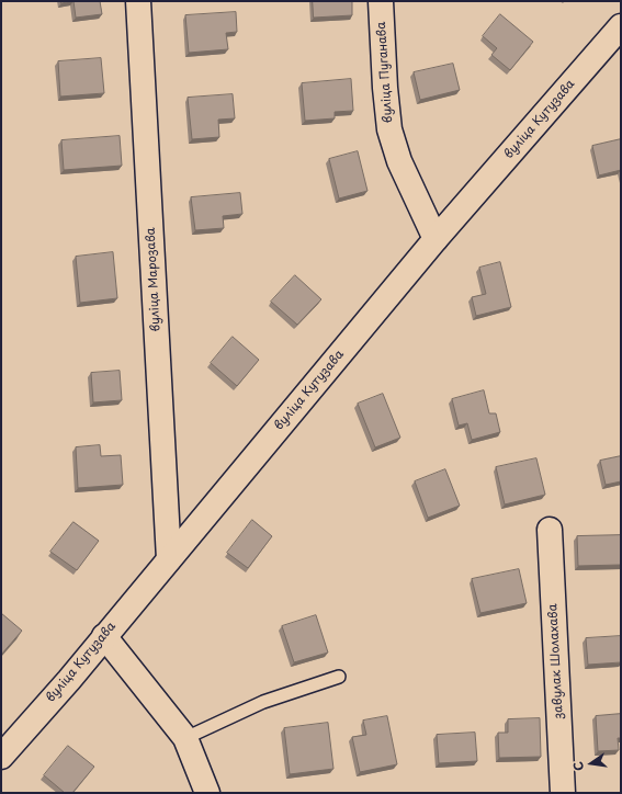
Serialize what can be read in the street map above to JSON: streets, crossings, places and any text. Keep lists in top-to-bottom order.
{
  "streets": {
    "street": [
      "вуліца Пуганава",
      "вуліца Кутузава",
      "вуліца Марозава",
      "завулак Шолахава"
    ]
  },
  "crossings": [
    ["вуліца Пуганава", "вуліца Кутузава"],
    ["вуліца Кутузава", "вуліца Марозава"]
  ],
  "north": "left"
}
